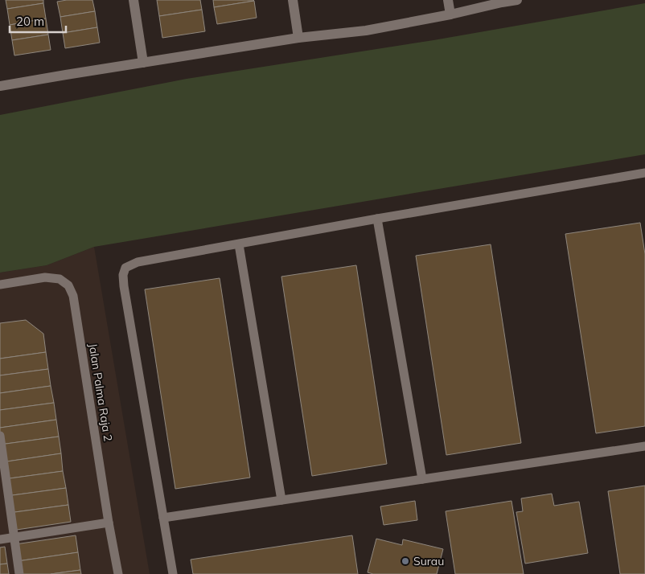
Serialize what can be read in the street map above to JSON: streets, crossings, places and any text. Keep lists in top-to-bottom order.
{
  "streets": {
    "lane": ["Jalan Palma Raja 2"]
  },
  "places": ["Surau"],
  "scale_bar": "20 m"
}
